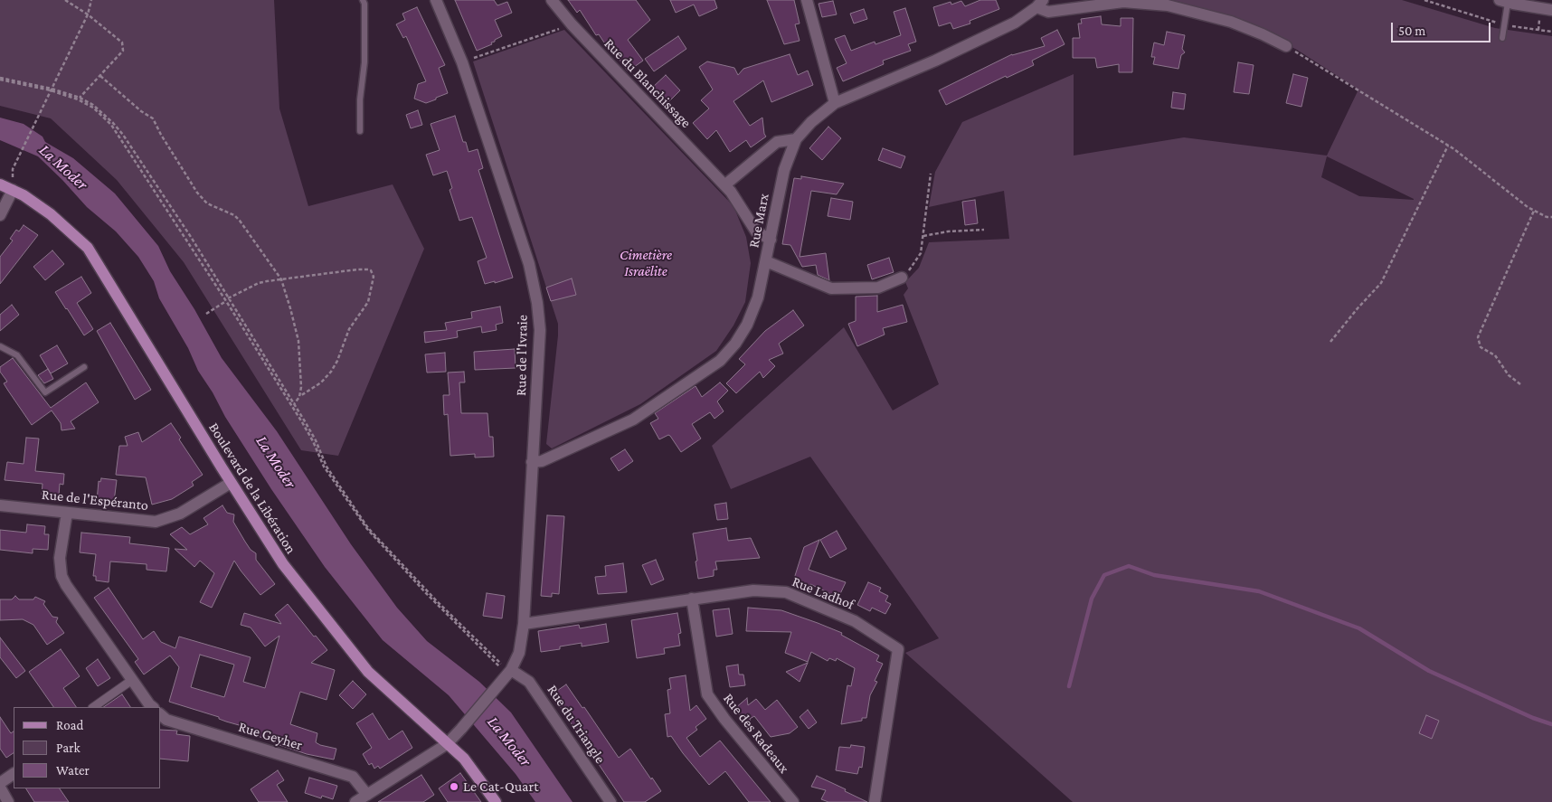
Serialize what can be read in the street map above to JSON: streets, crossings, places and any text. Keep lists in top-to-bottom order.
{
  "streets": {
    "main road": ["Boulevard de la Libération"],
    "street": [
      "Rue du Blanchissage",
      "Rue Marx",
      "Rue de l'Ivraie",
      "Rue de l'Espéranto",
      "Rue Ladhof",
      "Rue du Triangle",
      "Rue des Radeaux",
      "Rue Geyher"
    ]
  },
  "crossings": [
    ["Rue du Blanchissage", "Rue Marx"],
    ["Rue Marx", "Rue de l'Ivraie"],
    ["Rue de l'Ivraie", "Boulevard de la Libération"],
    ["Rue de l'Ivraie", "Rue Ladhof"],
    ["Rue de l'Ivraie", "Rue du Triangle"],
    ["Rue de l'Ivraie", "Rue Geyher"],
    ["Boulevard de la Libération", "Rue de l'Espéranto"],
    ["Rue Ladhof", "Rue des Radeaux"]
  ],
  "water": ["La Moder"],
  "parks": ["Cimetière Israëlite"],
  "places": ["Le Cat-Quart"],
  "legend": ["Road", "Park", "Water"],
  "scale_bar": "50 m"
}
